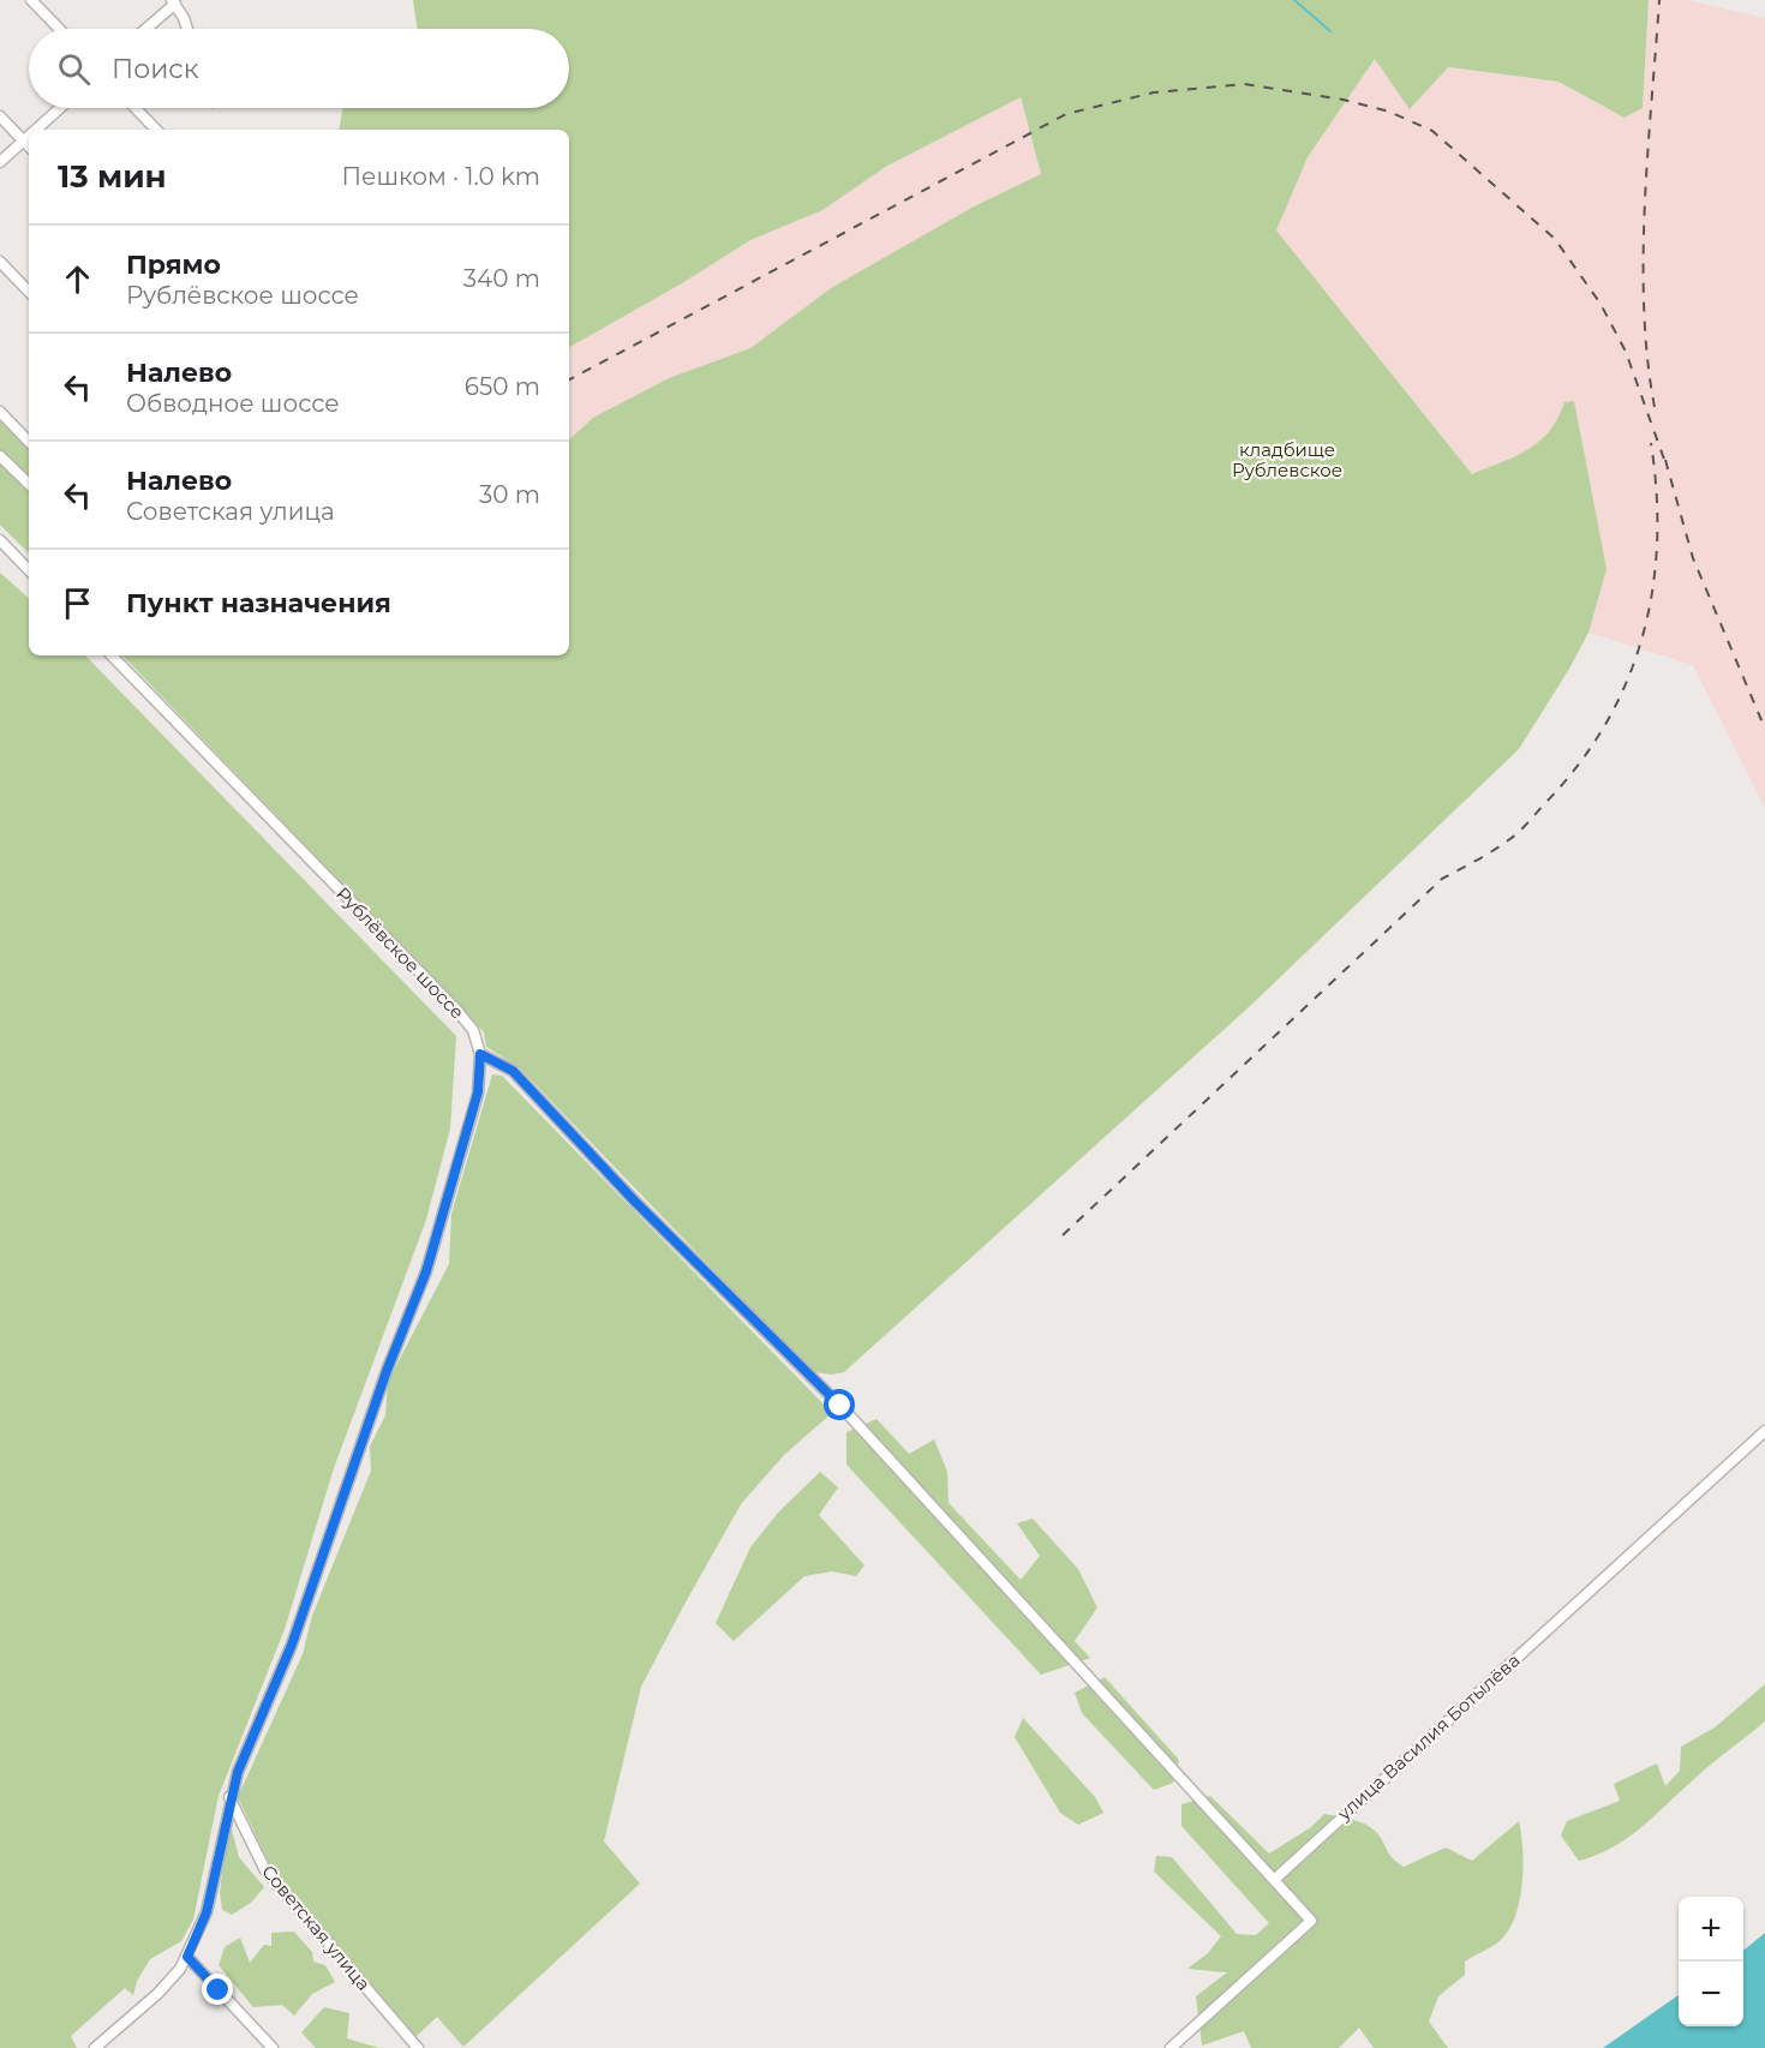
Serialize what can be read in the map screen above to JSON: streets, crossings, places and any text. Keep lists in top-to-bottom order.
{
  "streets": {
    "street": ["Рублёвское шоссе", "улица Василия Ботылёва", "Советская улица"]
  },
  "parks": ["кладбище Рублевское"],
  "page": {
    "search": "Поиск",
    "heading": ["13 мин", "Пешком · 1.0 km"],
    "list": [
      ["Прямо", "Рублёвское шоссе", "340 m"],
      ["Налево", "Обводное шоссе", "650 m"],
      ["Налево", "Советская улица", "30 m"],
      "Пункт назначения"
    ],
    "map_buttons": ["+", "−"]
  }
}
